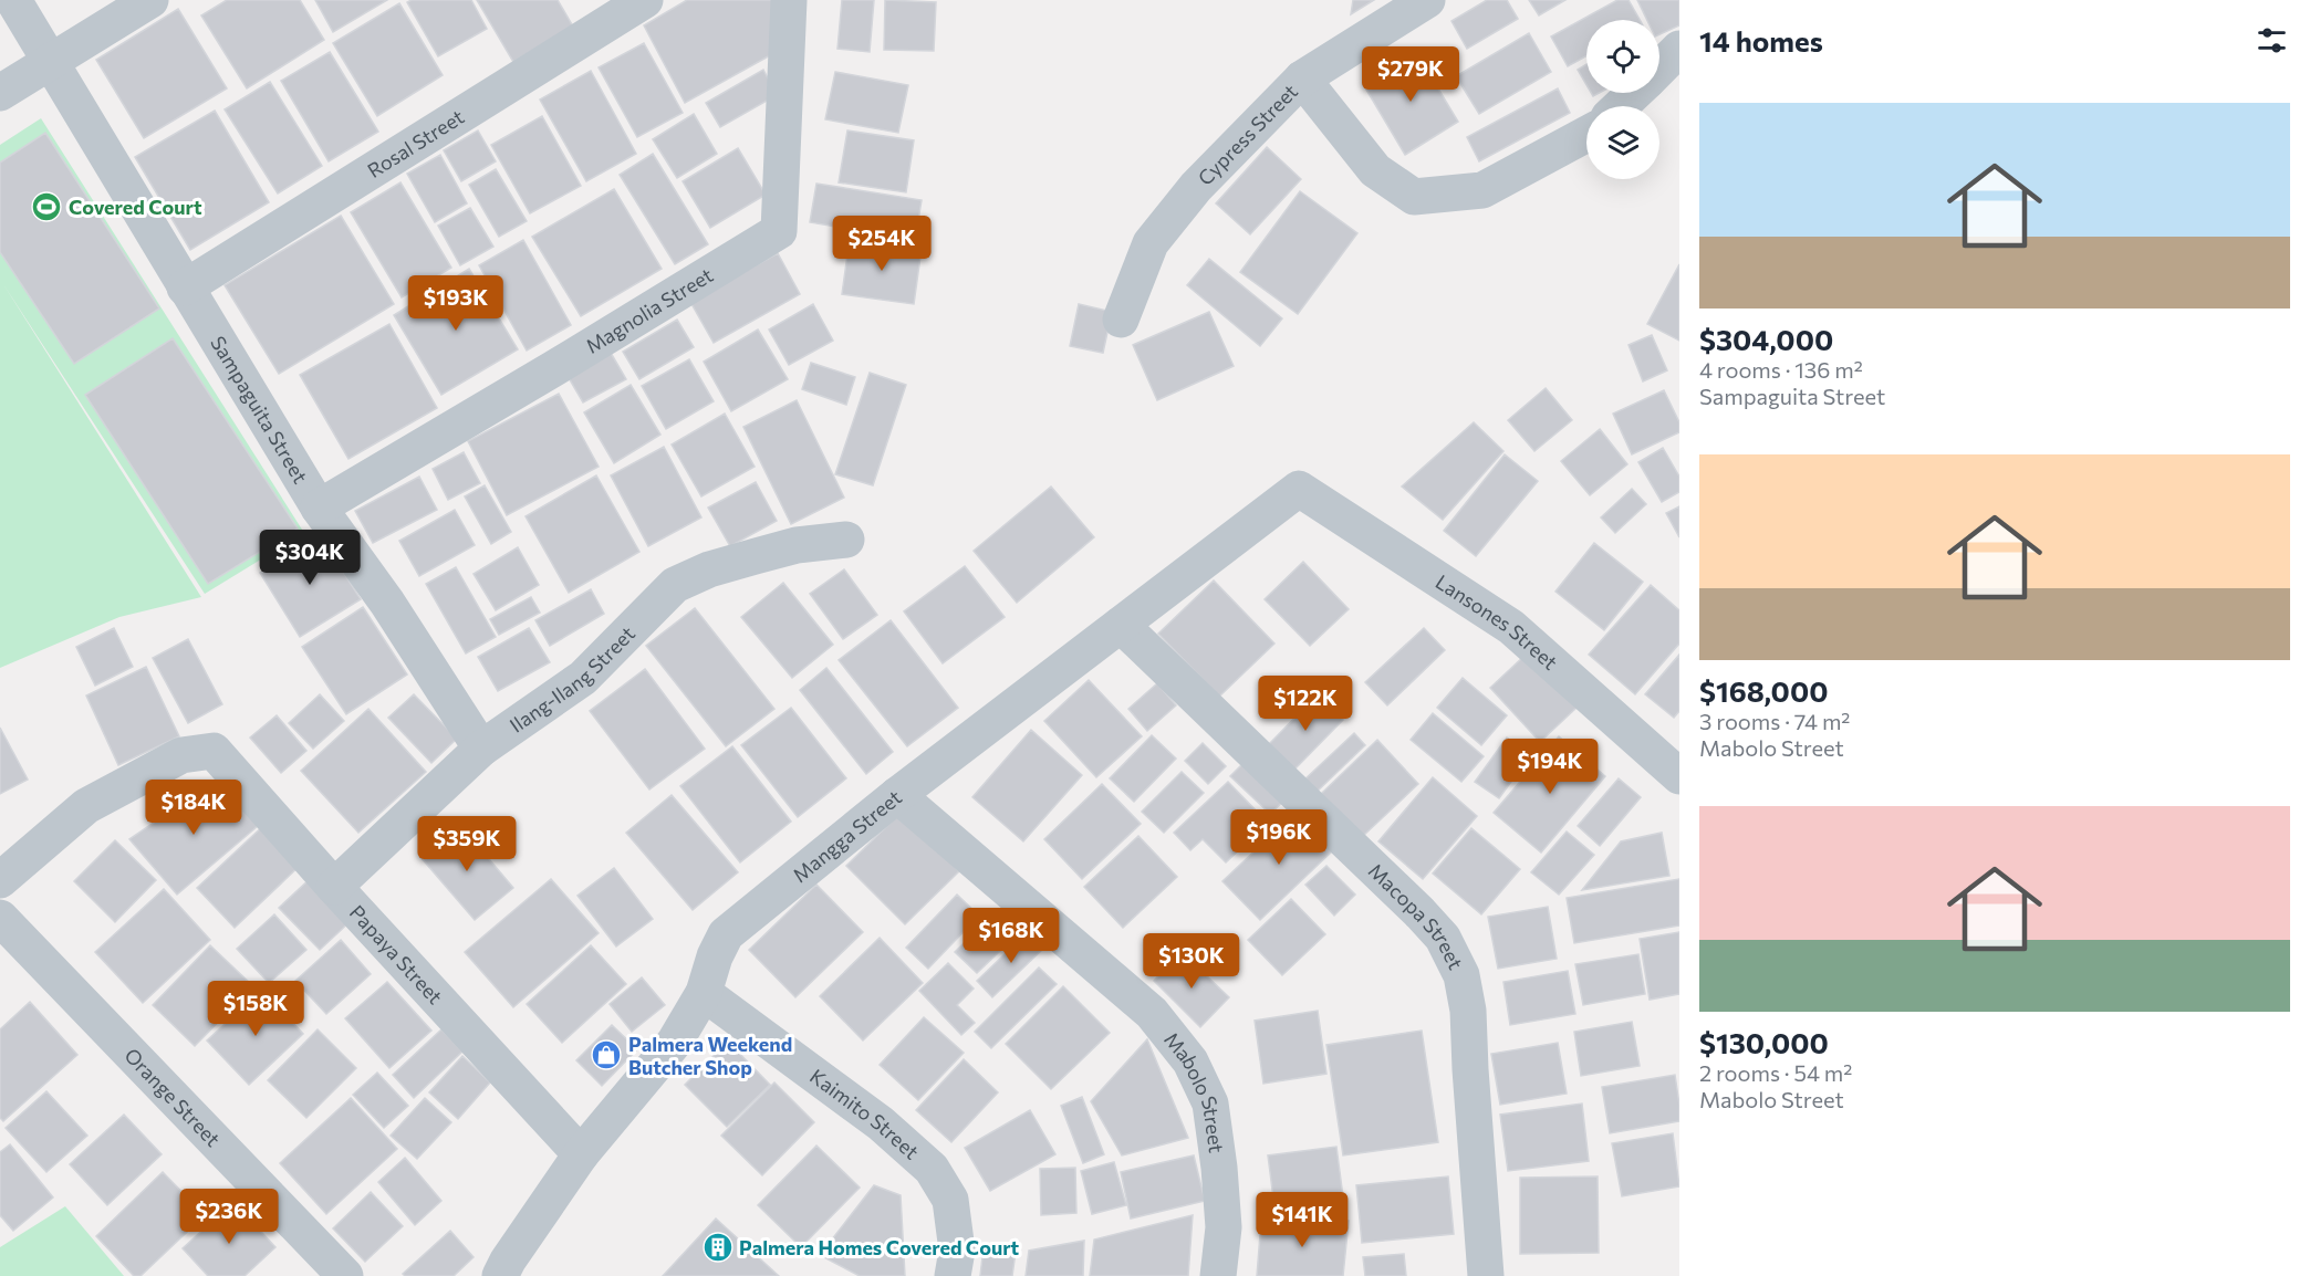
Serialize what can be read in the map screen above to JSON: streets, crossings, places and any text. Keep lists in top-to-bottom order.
{
  "streets": {
    "street": [
      "Cypress Street",
      "Rosal Street",
      "Magnolia Street",
      "Sampaguita Street",
      "Lansones Street",
      "Ilang-Ilang Street",
      "Mangga Street",
      "Macopa Street",
      "Papaya Street",
      "Mabolo Street",
      "Orange Street",
      "Kaimito Street"
    ]
  },
  "crossings": [
    ["Rosal Street", "Sampaguita Street"],
    ["Magnolia Street", "Sampaguita Street"],
    ["Sampaguita Street", "Ilang-Ilang Street"],
    ["Lansones Street", "Mangga Street"],
    ["Ilang-Ilang Street", "Papaya Street"],
    ["Mangga Street", "Macopa Street"],
    ["Mangga Street", "Papaya Street"],
    ["Mangga Street", "Mabolo Street"],
    ["Mangga Street", "Kaimito Street"]
  ],
  "places": {
    "sports": ["Covered Court"],
    "shop": ["Palmera Weekend Butcher Shop"],
    "building": ["Palmera Homes Covered Court"]
  },
  "page": {
    "heading": "14 homes",
    "price": [
      "$279K",
      "$254K",
      "$193K",
      "$304K",
      "$122K",
      "$194K",
      "$184K",
      "$196K",
      "$359K",
      "$168K",
      "$130K",
      "$158K",
      "$236K",
      "$141K"
    ],
    "list": [
      {
        "name": "$304,000",
        "note": "4 rooms · 136 m² · Sampaguita Street"
      },
      {
        "name": "$168,000",
        "note": "3 rooms · 74 m² · Mabolo Street"
      },
      {
        "name": "$130,000",
        "note": "2 rooms · 54 m² · Mabolo Street"
      }
    ]
  }
}
